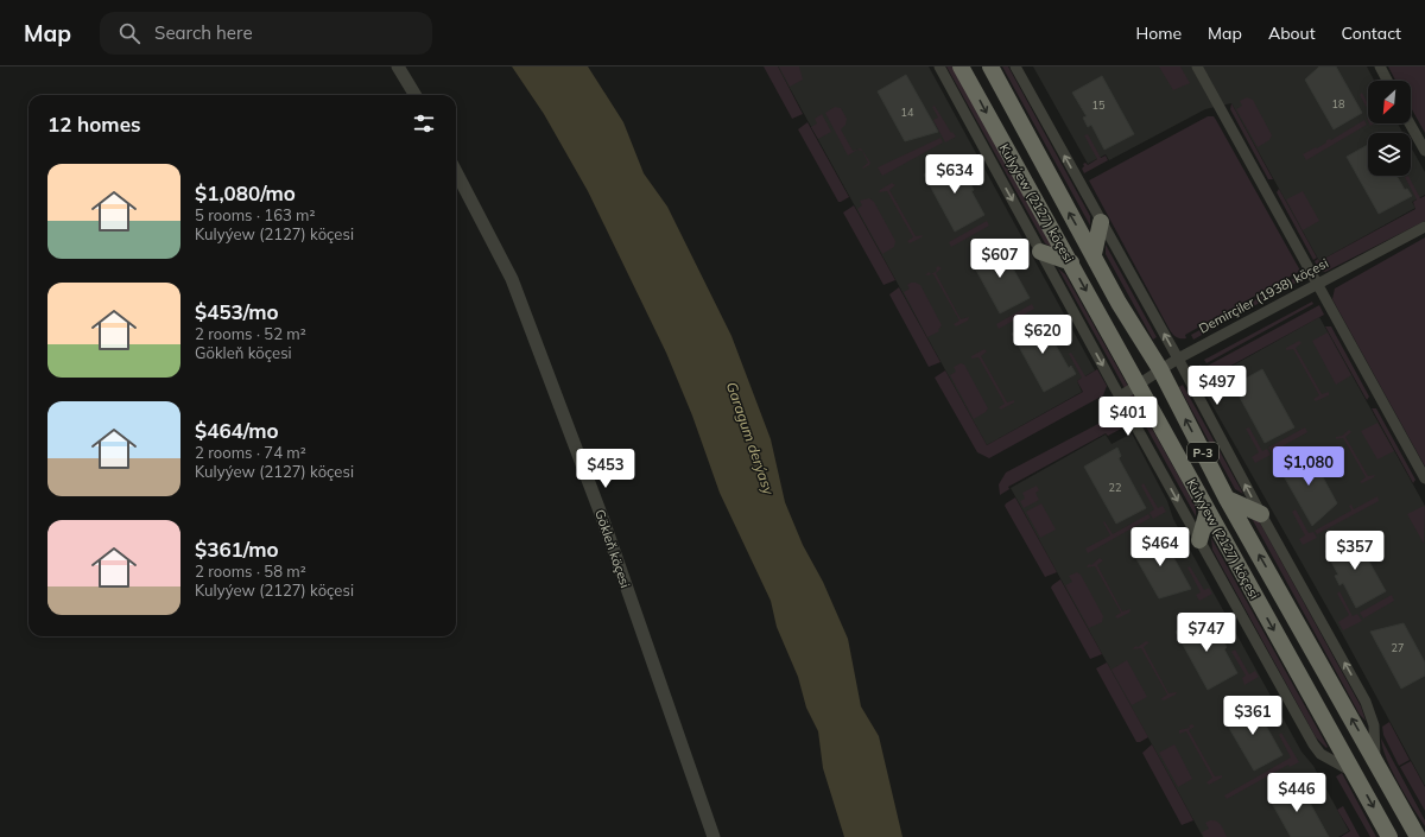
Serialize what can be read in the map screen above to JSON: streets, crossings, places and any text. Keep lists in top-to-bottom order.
{
  "streets": {
    "highway": ["Kulyýew (2127) köçesi", "P-3"],
    "street": ["Demirçiler (1938) köçesi", "Gökleň köçesi"]
  },
  "crossings": [
    ["Kulyýew (2127) köçesi", "Demirçiler (1938) köçesi"]
  ],
  "water": ["Garagum derýasy"],
  "house_numbers": [
    "18",
    "15",
    "14",
    "22",
    "27"
  ],
  "north": "bottom left",
  "page": {
    "header": "Map",
    "search": "Search here",
    "nav": [
      "Home",
      "Map",
      "About",
      "Contact"
    ],
    "heading": "12 homes",
    "list": [
      {
        "name": "$1,080/mo",
        "note": "5 rooms · 163 m² · Kulyýew (2127) köçesi"
      },
      {
        "name": "$453/mo",
        "note": "2 rooms · 52 m² · Gökleň köçesi"
      },
      {
        "name": "$464/mo",
        "note": "2 rooms · 74 m² · Kulyýew (2127) köçesi"
      },
      {
        "name": "$361/mo",
        "note": "2 rooms · 58 m² · Kulyýew (2127) köçesi"
      }
    ],
    "price": [
      "$634",
      "$607",
      "$620",
      "$497",
      "$401",
      "$1,080",
      "$453",
      "$464",
      "$357",
      "$747",
      "$361",
      "$446"
    ]
  }
}
